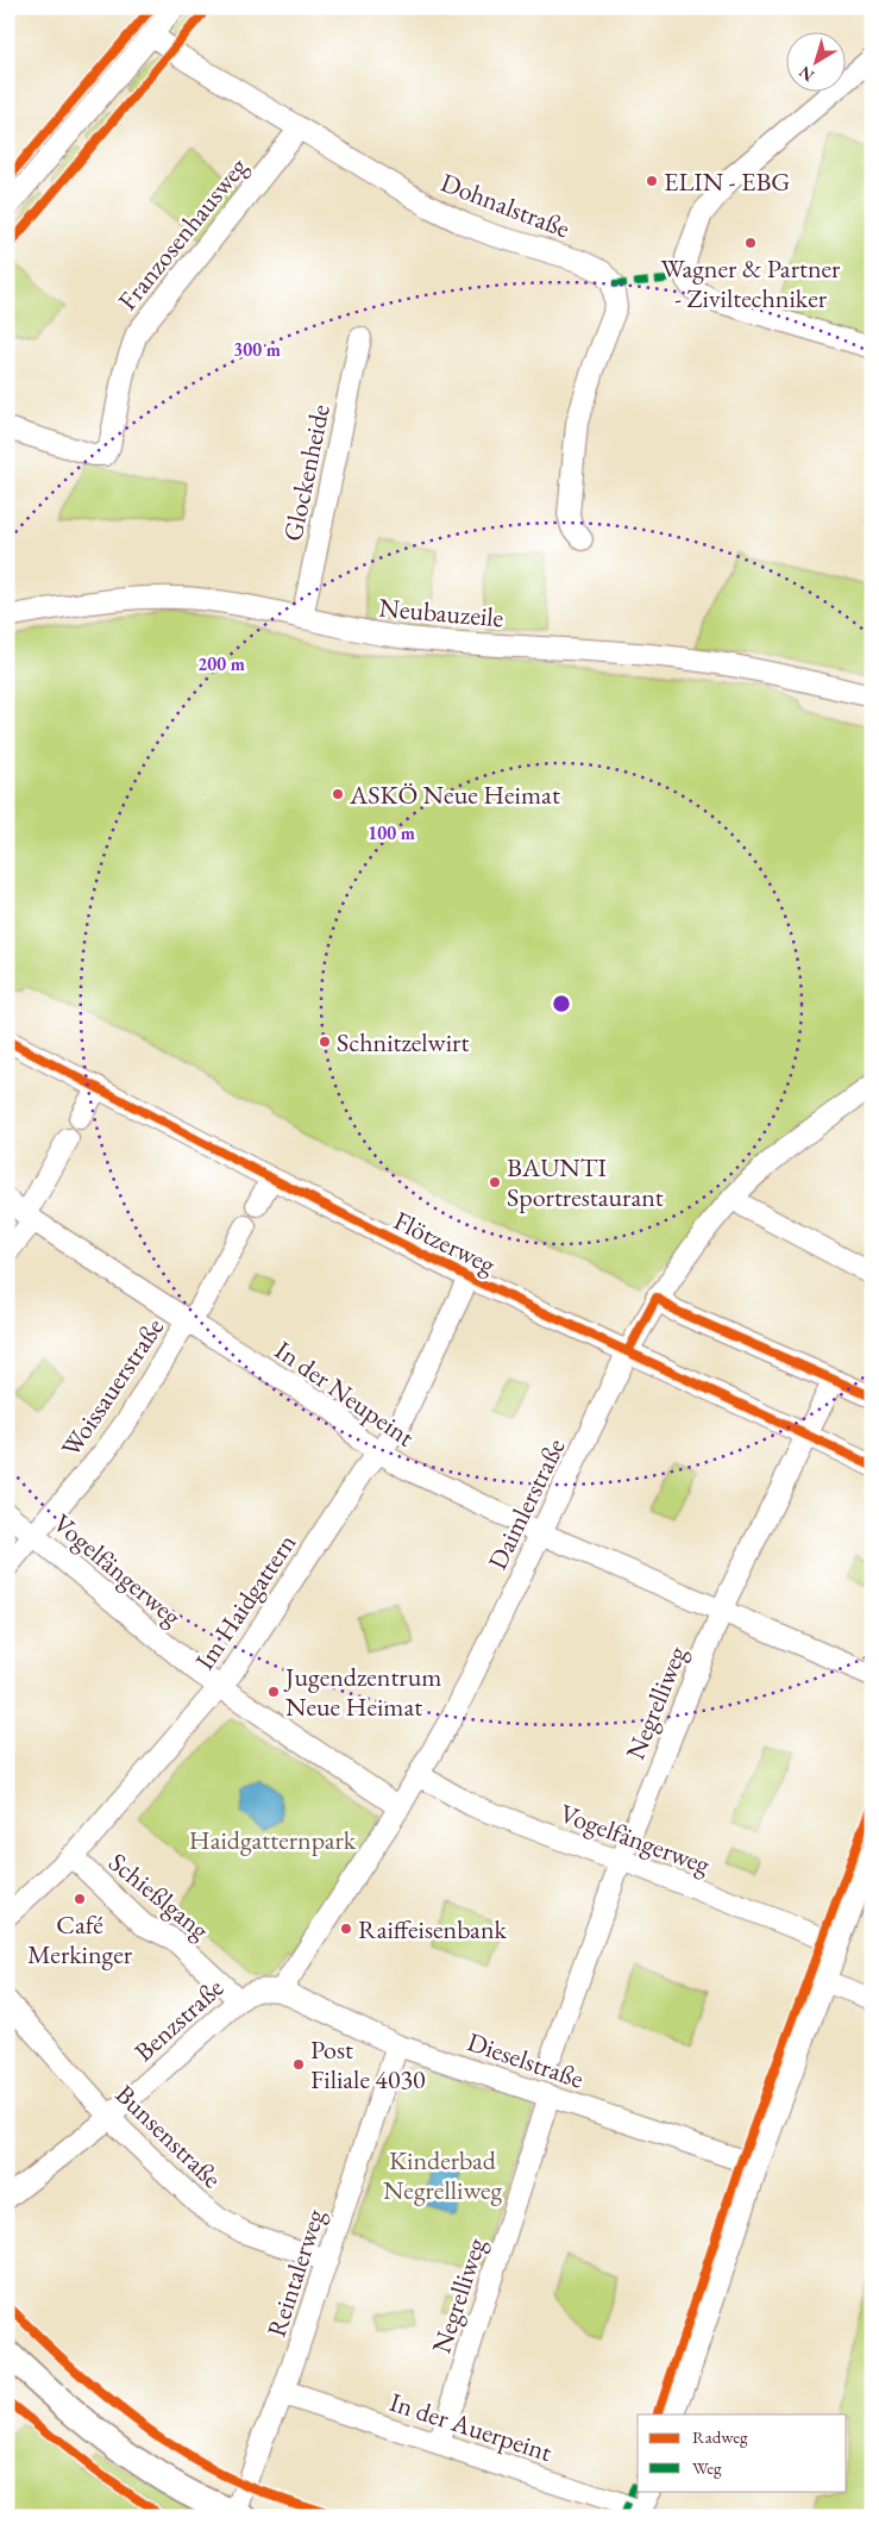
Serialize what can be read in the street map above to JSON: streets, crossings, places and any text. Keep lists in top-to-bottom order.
{
  "streets": {
    "street": [
      "Dohnalstraße",
      "Franzosenhausweg",
      "Glockenheide",
      "Neubauzeile",
      "Flötzerweg",
      "Woissauerstraße",
      "In der Neupeint",
      "Daimlerstraße",
      "Vogelfängerweg",
      "Im Haidgattern",
      "Negrelliweg",
      "Schießlgang",
      "Benzstraße",
      "Dieselstraße",
      "Bunsenstraße",
      "Reintalerweg",
      "In der Auerpeint"
    ]
  },
  "crossings": [
    ["Dohnalstraße", "Franzosenhausweg"],
    ["Glockenheide", "Neubauzeile"],
    ["Flötzerweg", "Daimlerstraße"],
    ["Flötzerweg", "Im Haidgattern"],
    ["Flötzerweg", "Negrelliweg"],
    ["Woissauerstraße", "In der Neupeint"],
    ["Woissauerstraße", "Vogelfängerweg"],
    ["In der Neupeint", "Daimlerstraße"],
    ["In der Neupeint", "Im Haidgattern"],
    ["In der Neupeint", "Negrelliweg"],
    ["Daimlerstraße", "Vogelfängerweg"],
    ["Daimlerstraße", "Benzstraße"],
    ["Daimlerstraße", "Dieselstraße"],
    ["Vogelfängerweg", "Im Haidgattern"],
    ["Vogelfängerweg", "Negrelliweg"],
    ["Im Haidgattern", "Schießlgang"],
    ["Negrelliweg", "Dieselstraße"],
    ["Negrelliweg", "In der Auerpeint"],
    ["Schießlgang", "Benzstraße"],
    ["Benzstraße", "Dieselstraße"],
    ["Benzstraße", "Bunsenstraße"],
    ["Dieselstraße", "Reintalerweg"],
    ["Bunsenstraße", "Reintalerweg"],
    ["Reintalerweg", "In der Auerpeint"]
  ],
  "parks": ["Haidgatternpark", "Kinderbad Negrelliweg"],
  "places": [
    "ELIN - EBG",
    "Wagner & Partner - Ziviltechniker",
    "ASKÖ Neue Heimat",
    "Schnitzelwirt",
    "BAUNTI Sportrestaurant",
    "Jugendzentrum Neue Heimat",
    "Café Merkinger",
    "Raiffeisenbank",
    "Post Filiale 4030"
  ],
  "legend": ["Radweg", "Weg"],
  "north": "bottom left",
  "rings": ["300 m", "200 m", "100 m"]
}
